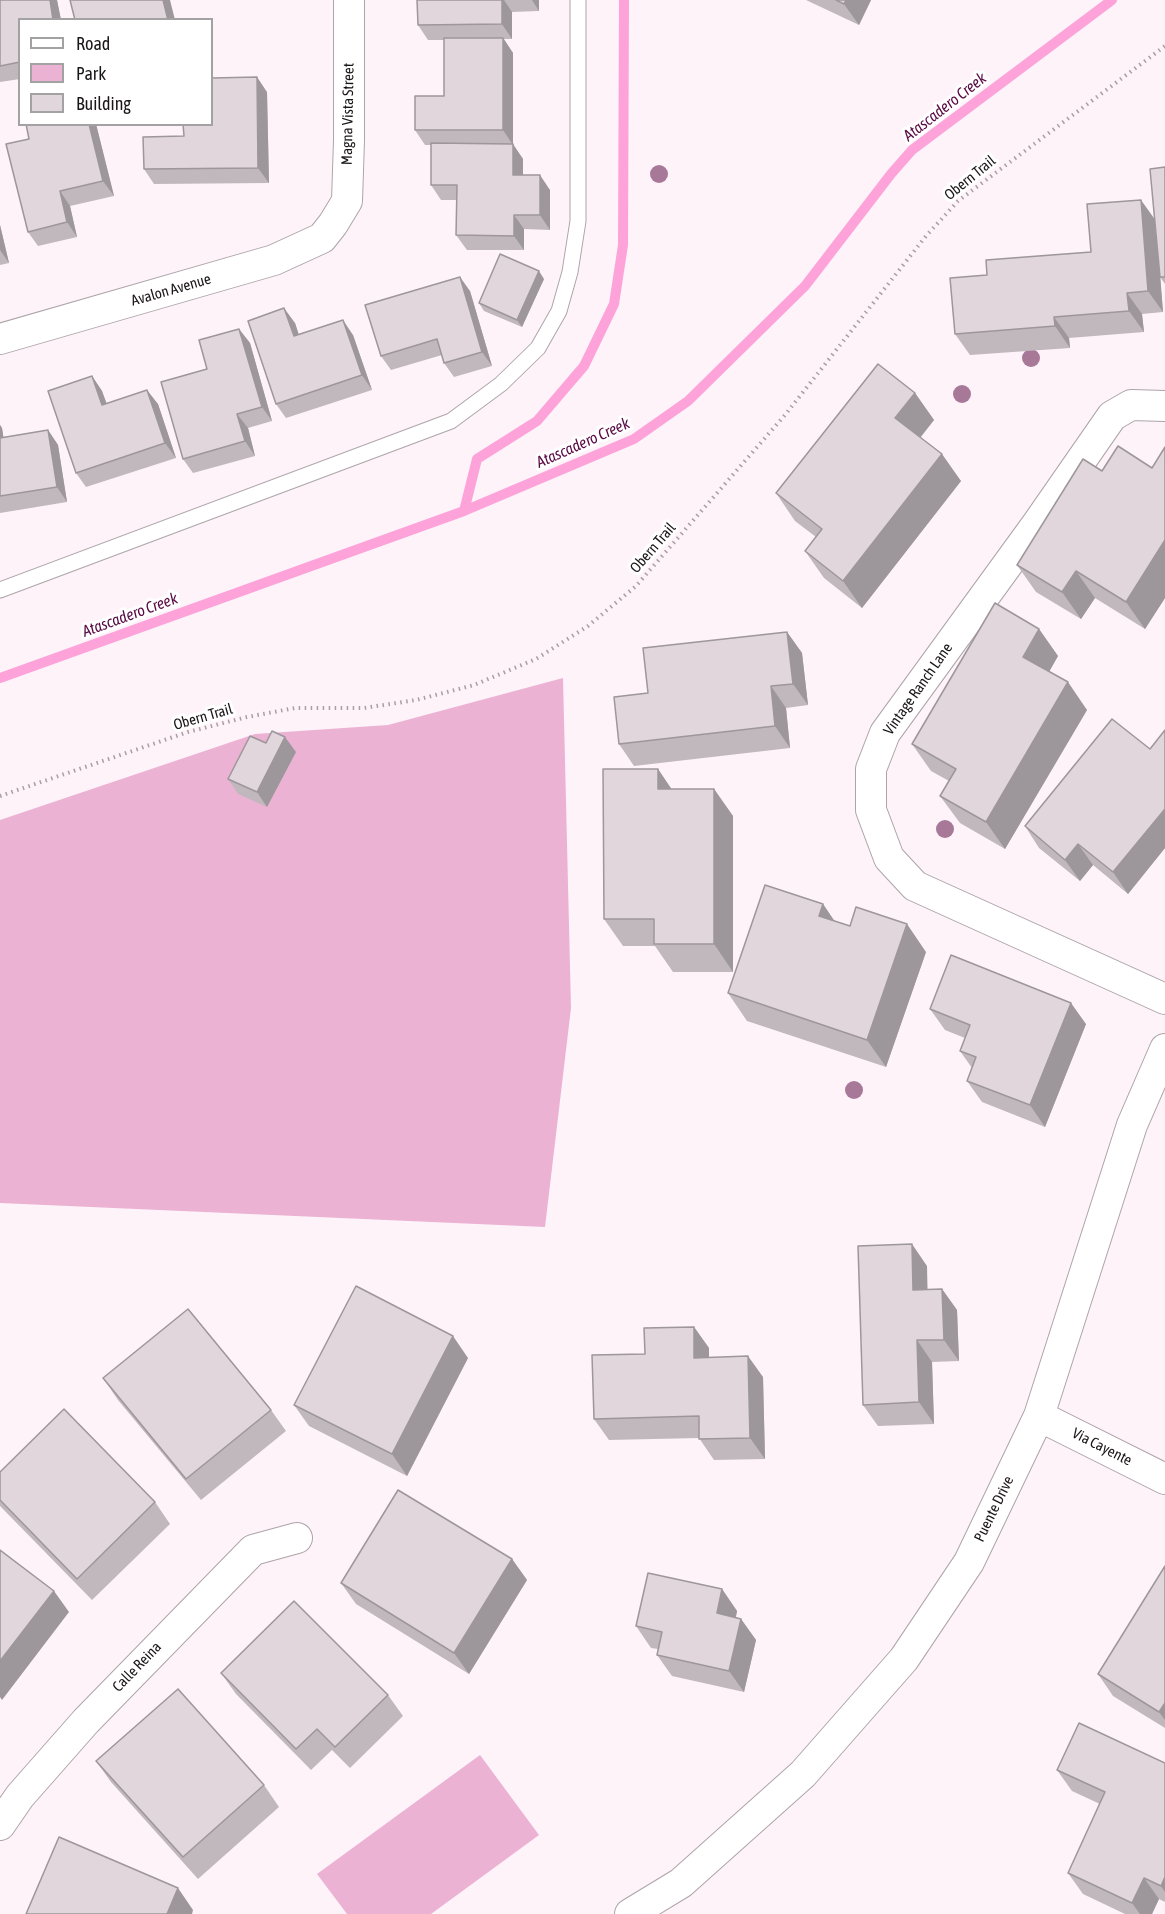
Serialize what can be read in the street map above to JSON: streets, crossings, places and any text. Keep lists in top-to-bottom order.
{
  "streets": {
    "street": [
      "Magna Vista Street",
      "Avalon Avenue",
      "Vintage Ranch Lane",
      "Via Cayente",
      "Puente Drive",
      "Calle Reina"
    ],
    "path": ["Obern Trail"]
  },
  "crossings": [
    ["Magna Vista Street", "Avalon Avenue"],
    ["Via Cayente", "Puente Drive"]
  ],
  "water": ["Atascadero Creek"],
  "legend": ["Road", "Park", "Building"]
}
